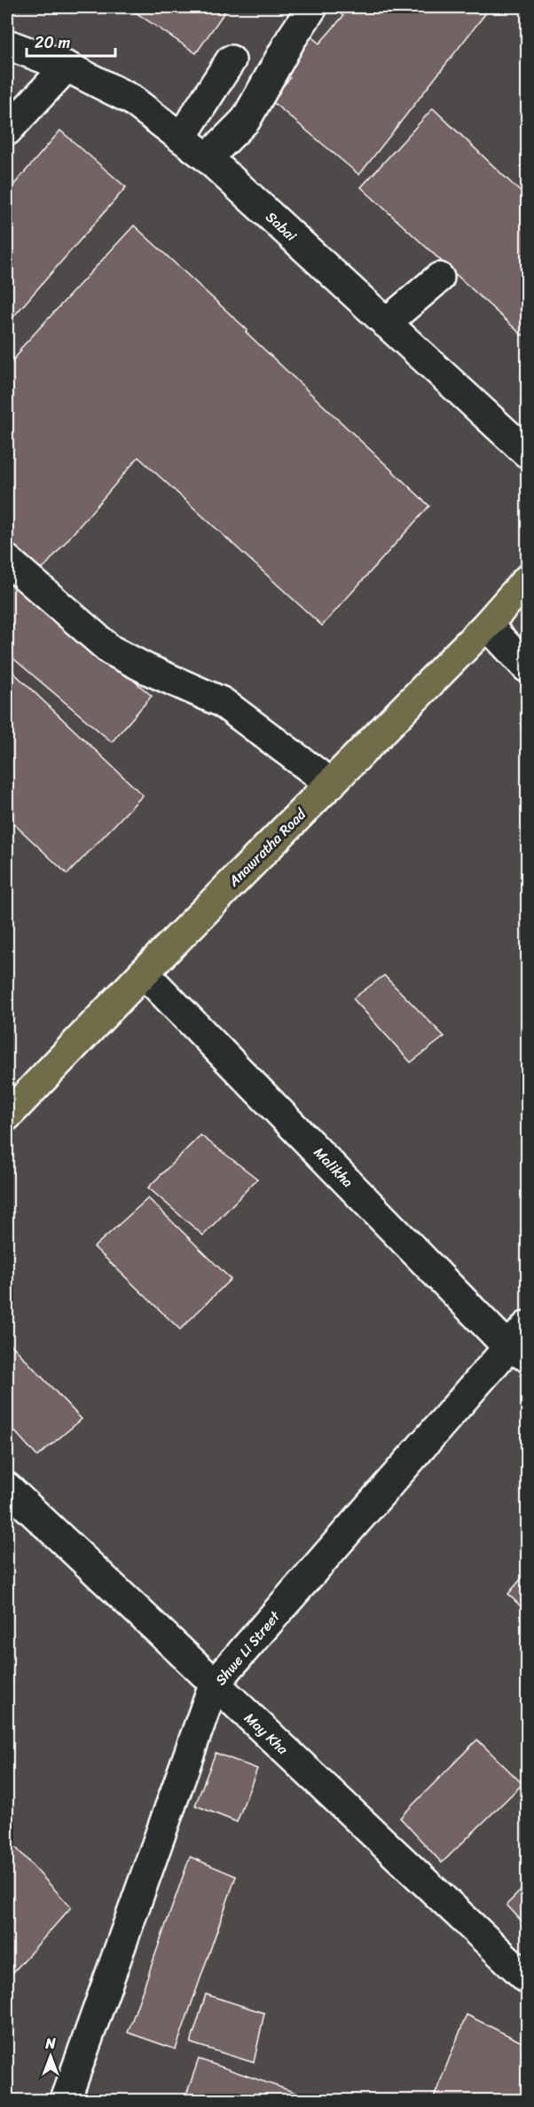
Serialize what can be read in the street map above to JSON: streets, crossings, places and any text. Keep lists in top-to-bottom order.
{
  "streets": {
    "main road": ["Anawratha Road"],
    "street": [
      "Sabai",
      "Malikha",
      "Shwe Li Street",
      "May Kha"
    ]
  },
  "crossings": [
    ["Anawratha Road", "Malikha"],
    ["Malikha", "Shwe Li Street"],
    ["Shwe Li Street", "May Kha"]
  ],
  "scale_bar": "20 m",
  "north": "top"
}
